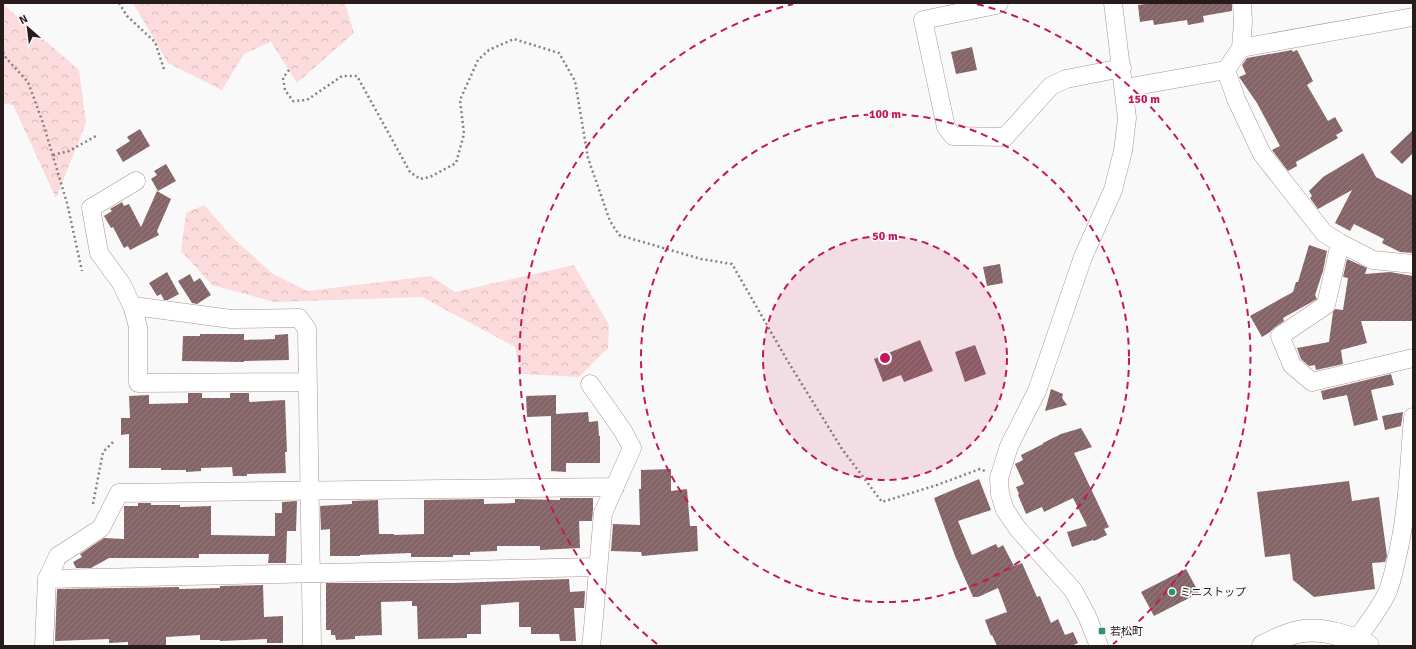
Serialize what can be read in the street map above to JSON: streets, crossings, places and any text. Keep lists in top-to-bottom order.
{
  "places": {
    "other": ["ミニストップ"],
    "transit": ["若松町"]
  },
  "north": "top left",
  "rings": ["150 m", "100 m", "50 m"]
}
